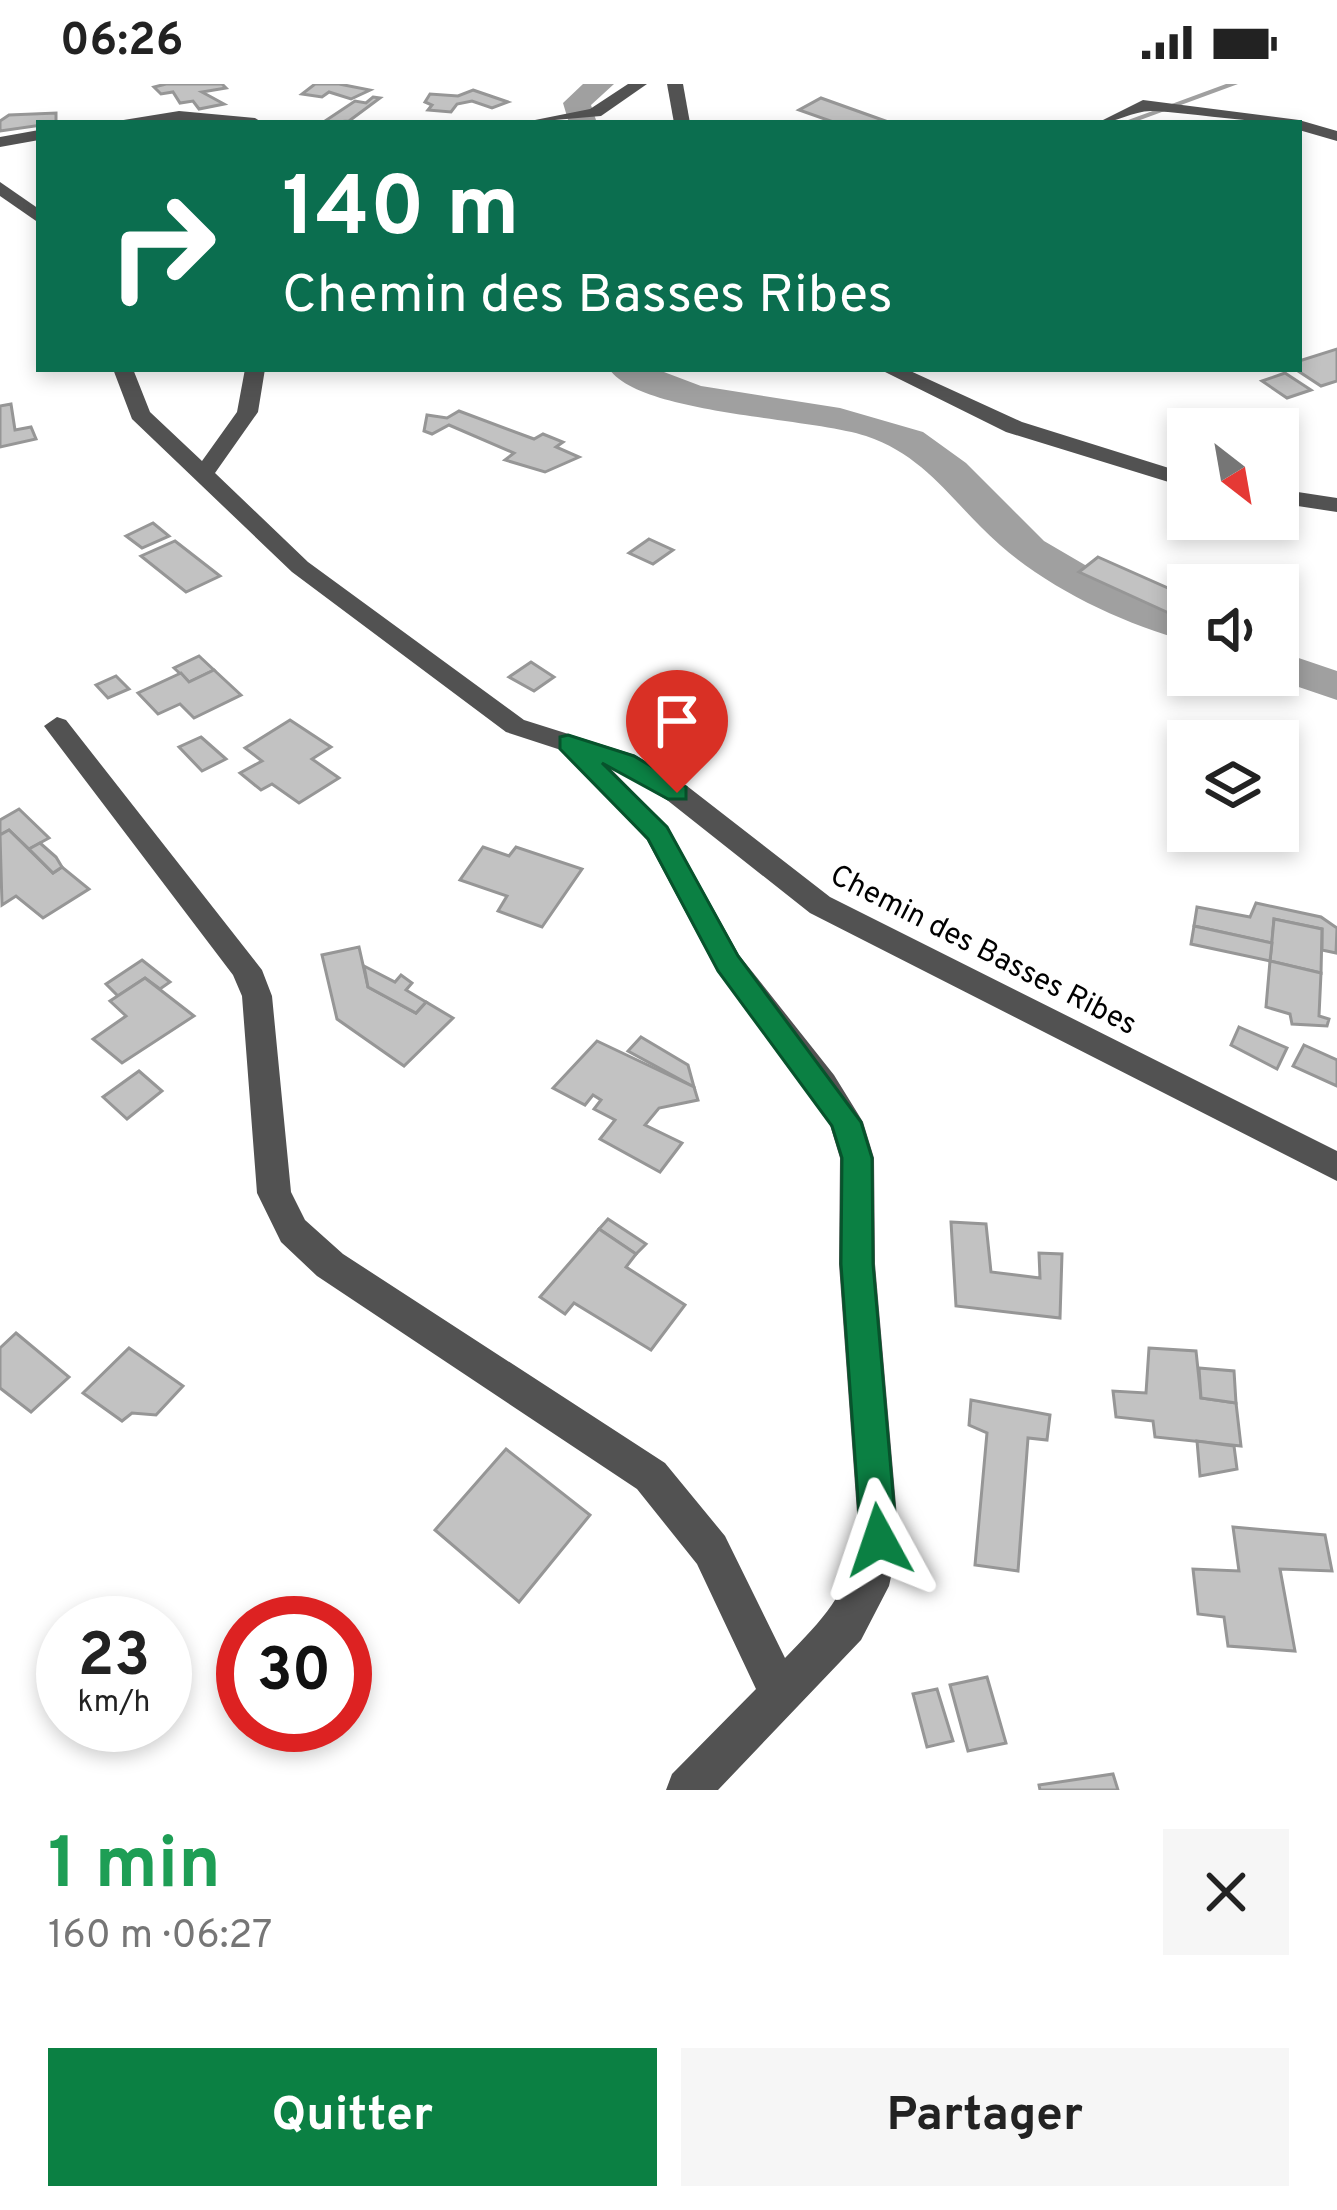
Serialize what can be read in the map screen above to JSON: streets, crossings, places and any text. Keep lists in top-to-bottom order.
{
  "streets": {
    "street": ["Chemin des Basses Ribes"]
  },
  "north": "bottom right",
  "page": {
    "status": "06:26",
    "turn": ["140 m", "Chemin des Basses Ribes"],
    "speed": "23 km/h",
    "limit": "30",
    "heading": ["1 min", "160 m · 06:27"],
    "buttons": ["Quitter", "Partager"]
  }
}
